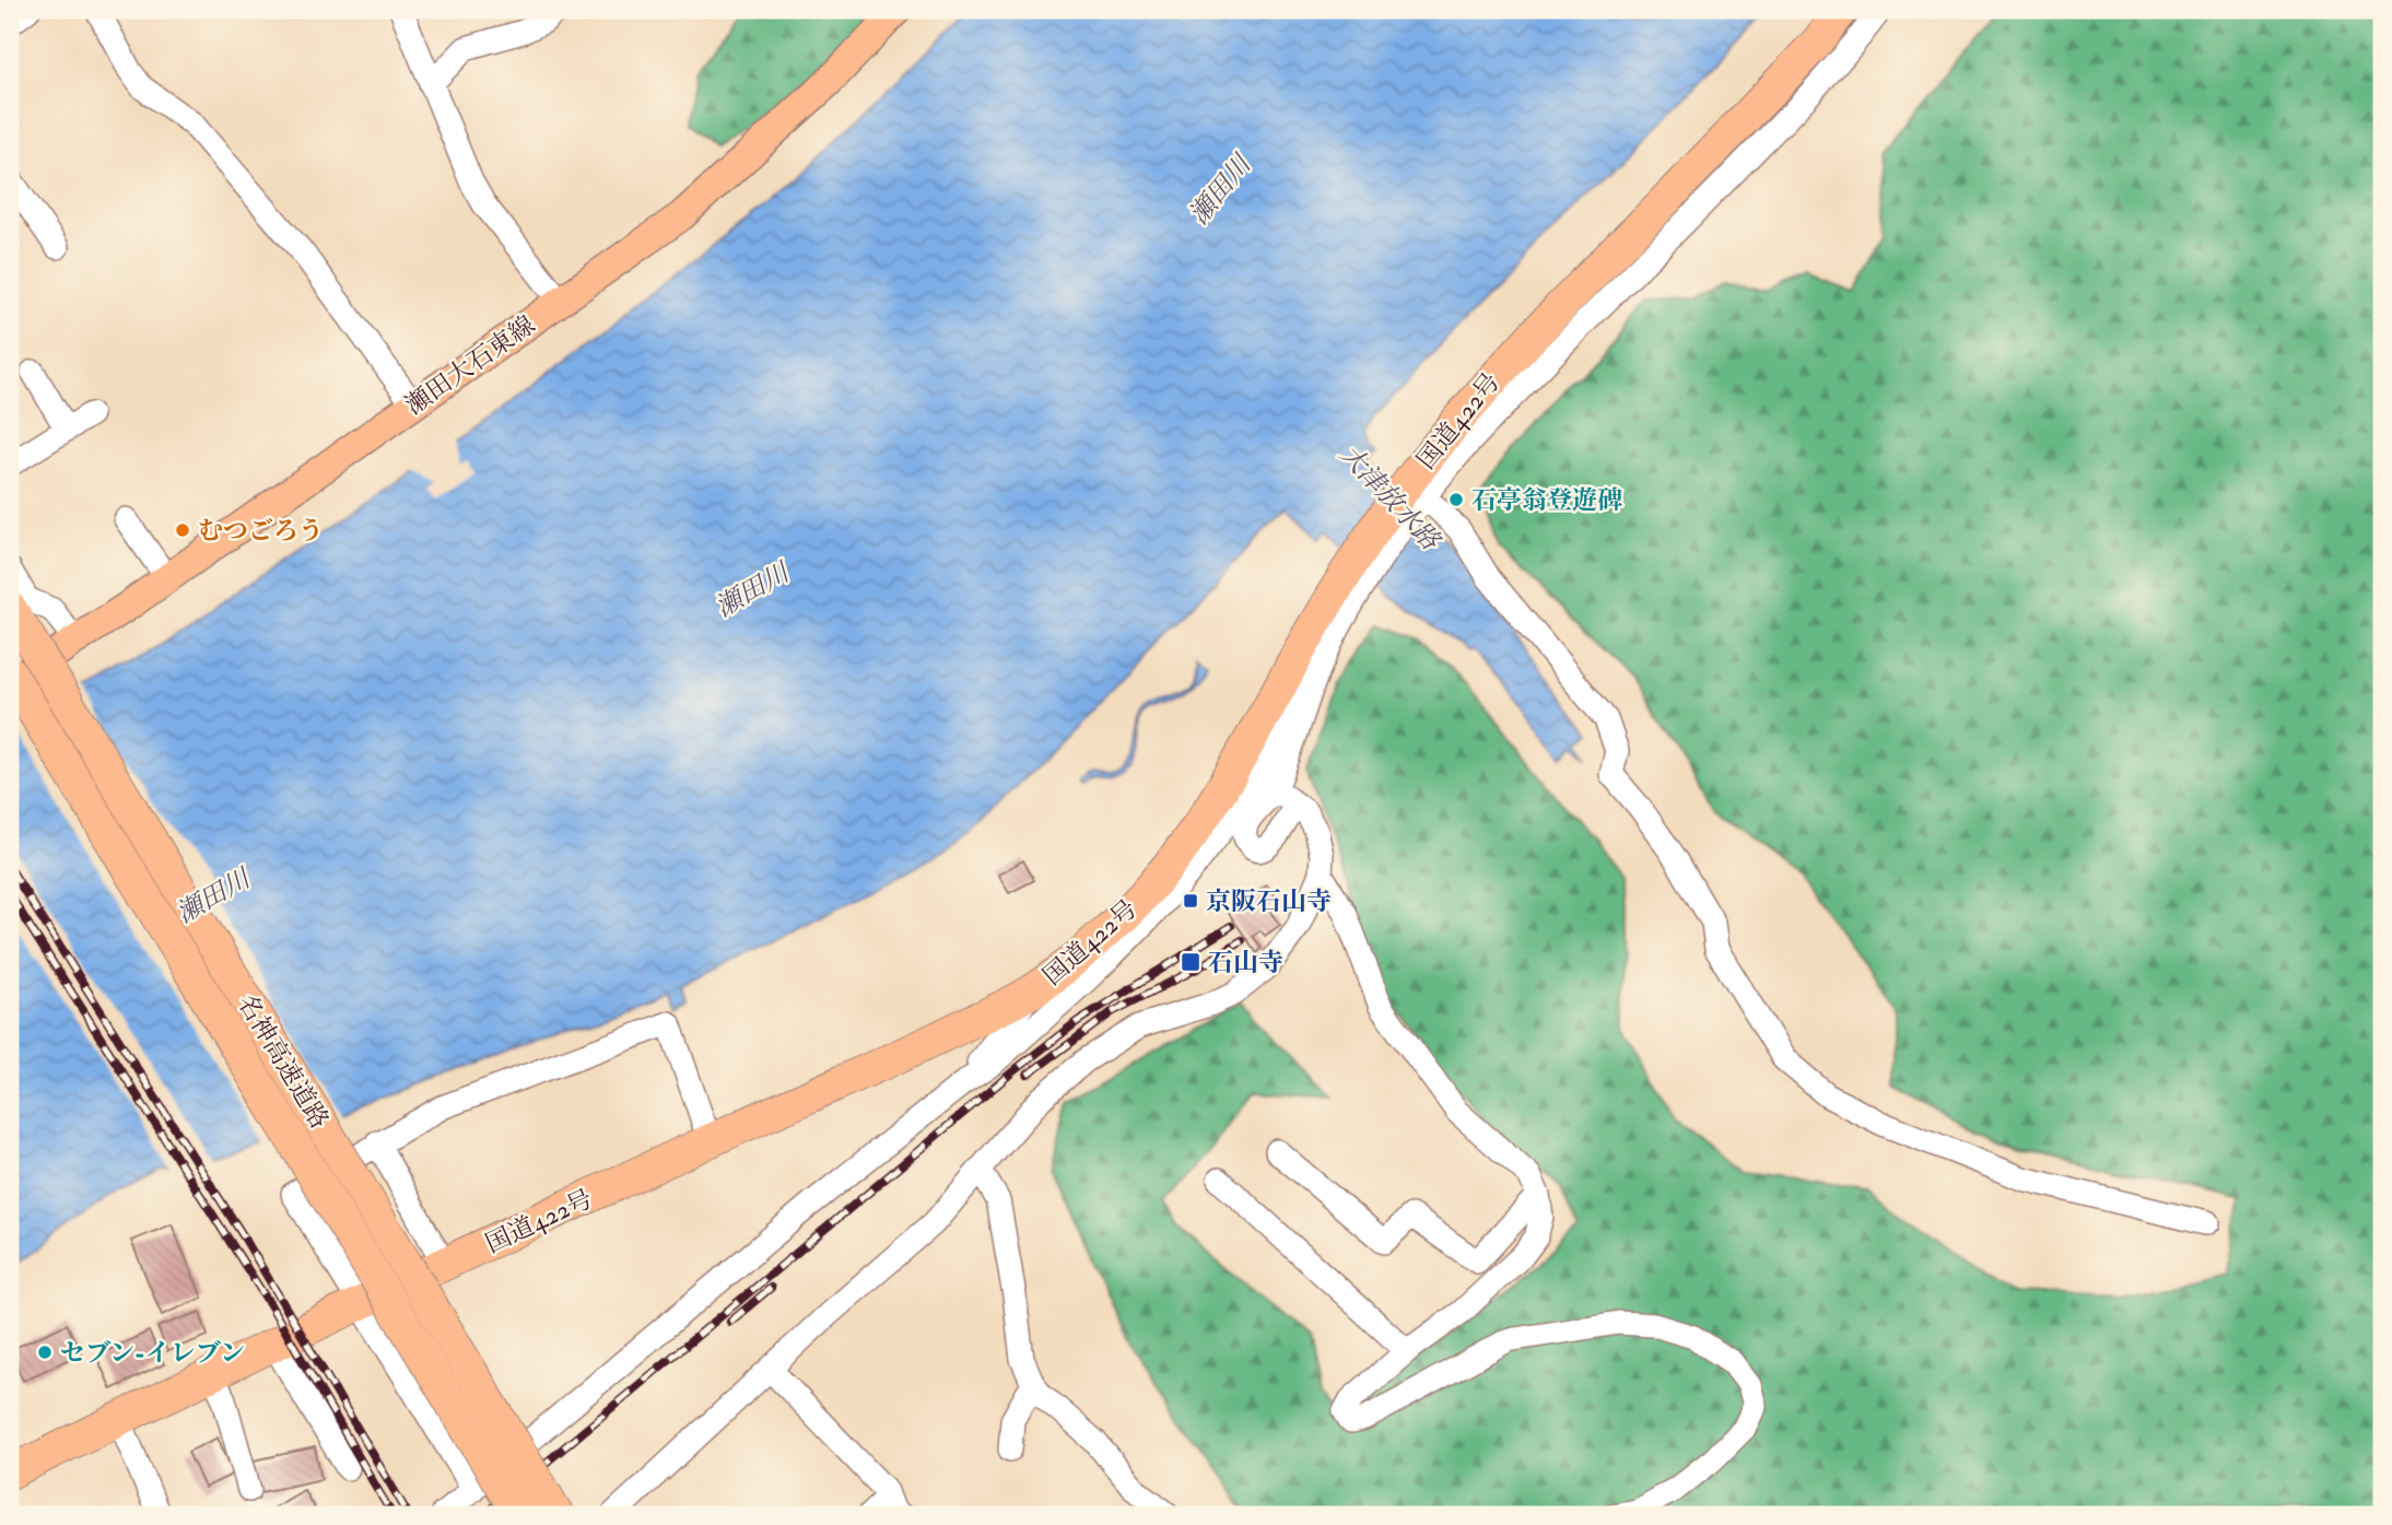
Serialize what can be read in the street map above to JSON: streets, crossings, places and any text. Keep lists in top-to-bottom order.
{
  "streets": {
    "highway": ["国道422号", "名神高速道路"],
    "main road": ["瀬田大石東線"]
  },
  "water": ["瀬田川", "大津放水路"],
  "places": {
    "other": ["石亭翁登遊碑", "むつごろう", "セブン-イレブン"],
    "transit": ["京阪石山寺", "石山寺"]
  }
}
